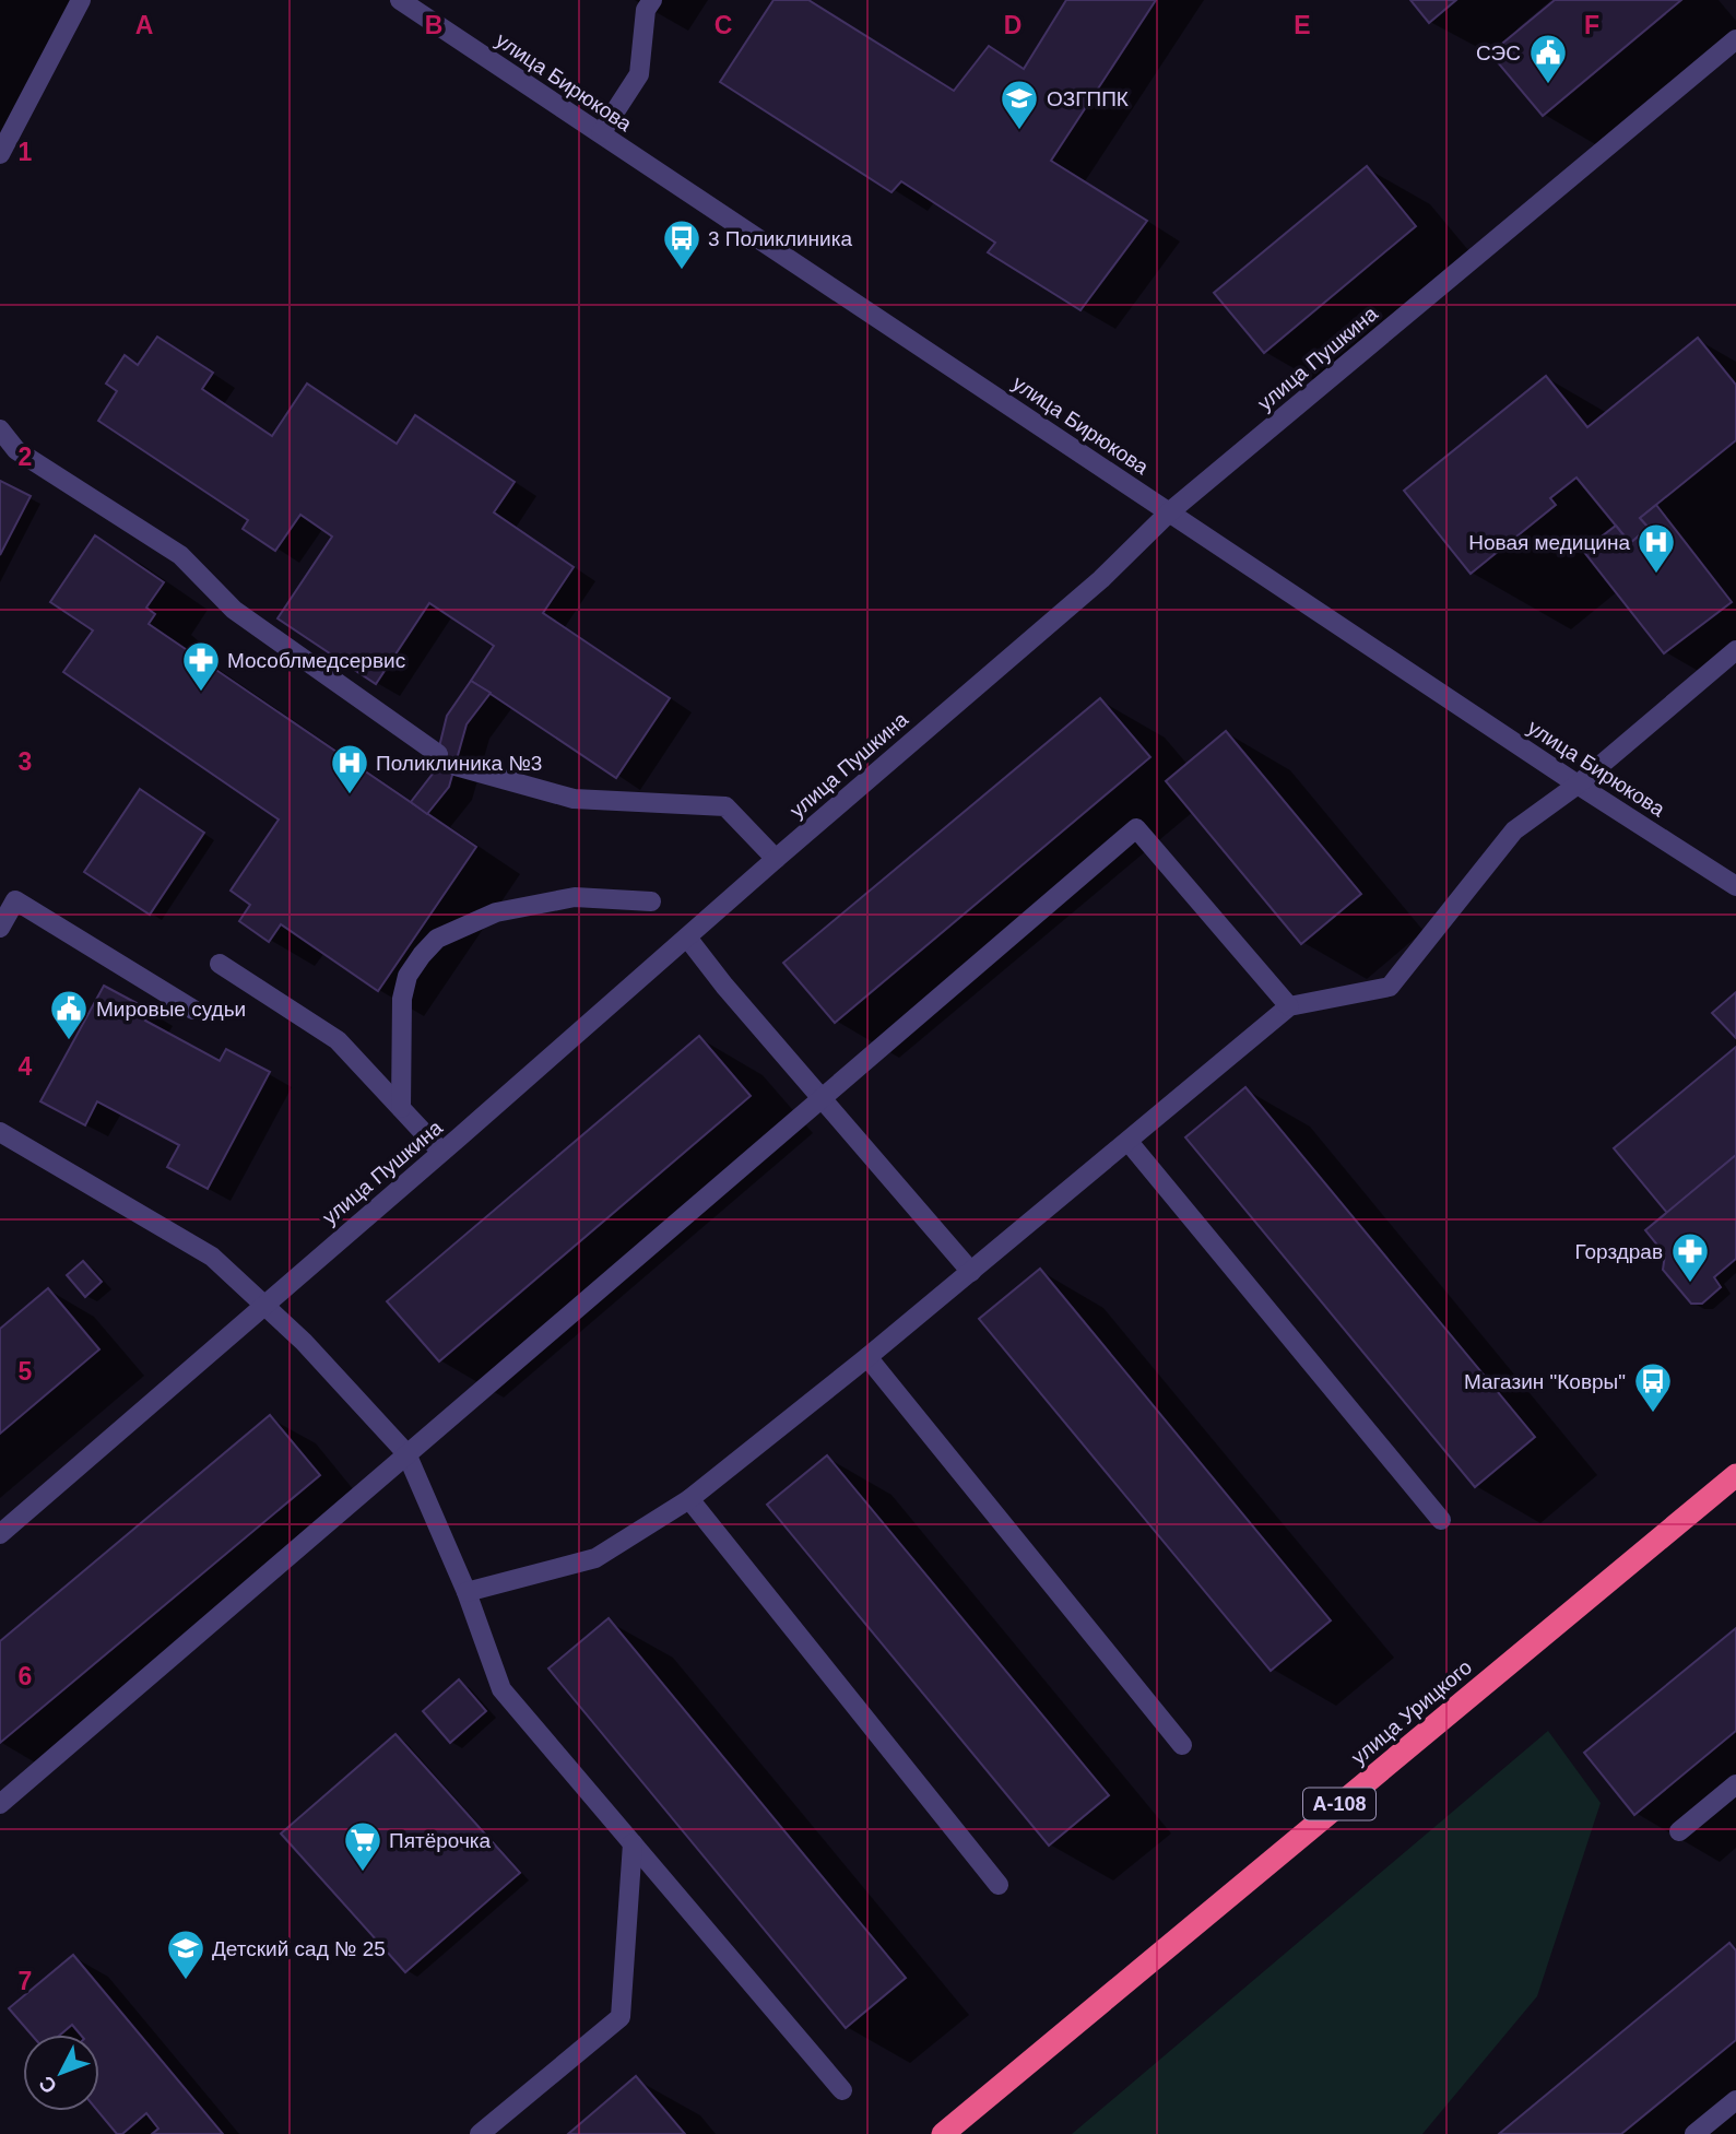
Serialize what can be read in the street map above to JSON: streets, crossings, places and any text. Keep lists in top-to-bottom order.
{
  "streets": {
    "highway": ["улица Урицкого", "А-108"],
    "street": ["улица Бирюкова", "улица Пушкина"]
  },
  "crossings": [
    ["улица Бирюкова", "улица Пушкина"]
  ],
  "places": {
    "public building": ["СЭС", "Мировые судьи"],
    "school or university": ["ОЗГППК", "Детский сад № 25"],
    "bus stop": ["3 Поликлиника", "Магазин \"Ковры\""],
    "hospital": ["Новая медицина", "Поликлиника №3"],
    "pharmacy": ["Мособлмедсервис", "Горздрав"],
    "supermarket": ["Пятёрочка"]
  },
  "north": "bottom left",
  "grid": {
    "columns": [
      "A",
      "B",
      "C",
      "D",
      "E",
      "F"
    ],
    "rows": [
      "1",
      "2",
      "3",
      "4",
      "5",
      "6",
      "7"
    ]
  }
}
